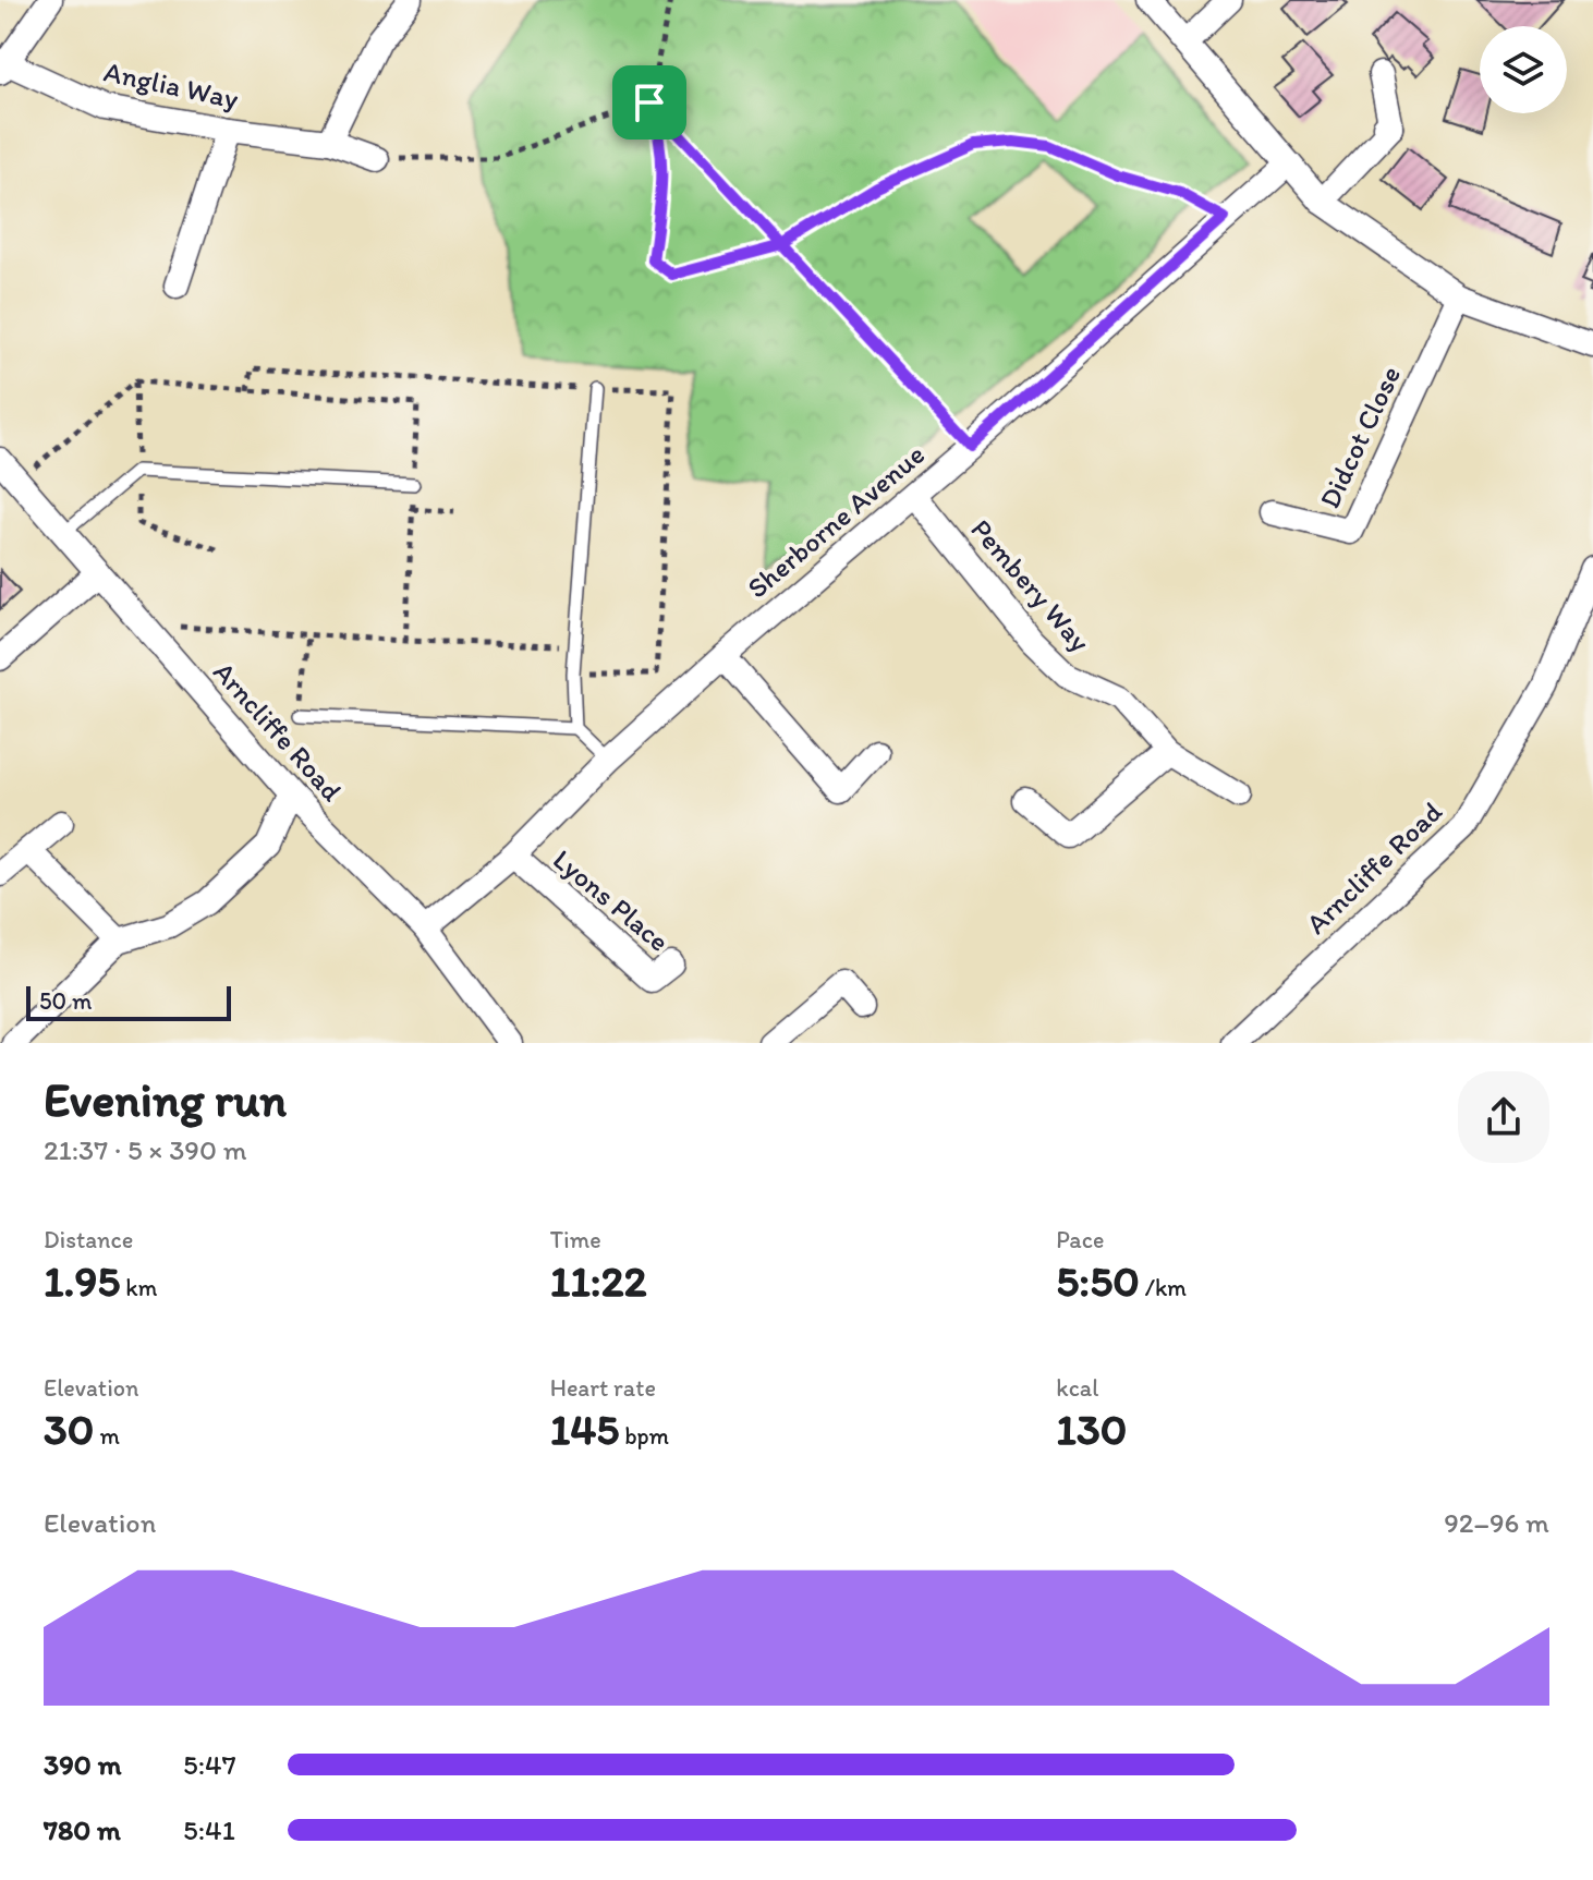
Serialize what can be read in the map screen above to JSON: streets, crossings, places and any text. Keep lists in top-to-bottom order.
{
  "streets": {
    "street": [
      "Anglia Way",
      "Didcot Close",
      "Sherborne Avenue",
      "Pembery Way",
      "Arncliffe Road",
      "Lyons Place"
    ]
  },
  "crossings": [
    ["Sherborne Avenue", "Pembery Way"],
    ["Sherborne Avenue", "Arncliffe Road"],
    ["Sherborne Avenue", "Lyons Place"]
  ],
  "scale_bar": "50 m",
  "page": {
    "scale": "50 m",
    "heading": ["Evening run", "21:37 · 5 × 390 m"],
    "stats": [
      ["Distance", "1.95 km"],
      ["Time", "11:22"],
      ["Pace", "5:50 /km"],
      ["Elevation", "30 m"],
      ["Heart rate", "145 bpm"],
      ["kcal", "130"]
    ],
    "chart": ["Elevation", "92–96 m"],
    "list": [
      {
        "name": "390 m",
        "note": "5:47"
      },
      {
        "name": "780 m",
        "note": "5:41"
      }
    ]
  }
}
